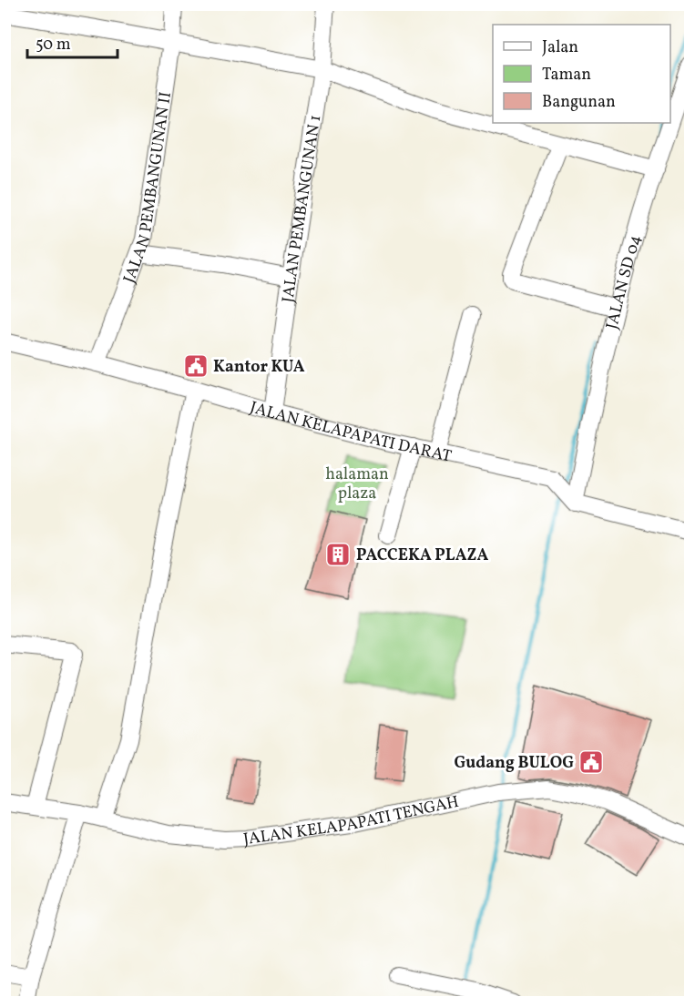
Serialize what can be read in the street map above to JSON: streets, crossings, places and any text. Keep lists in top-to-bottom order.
{
  "streets": {
    "street": [
      "JALAN PEMBANGUNAN II",
      "JALAN PEMBANGUNAN 1",
      "JALAN SD 04",
      "JALAN KELAPAPATI DARAT",
      "JALAN KELAPAPATI TENGAH"
    ]
  },
  "crossings": [
    ["JALAN PEMBANGUNAN II", "JALAN KELAPAPATI DARAT"],
    ["JALAN PEMBANGUNAN 1", "JALAN KELAPAPATI DARAT"],
    ["JALAN SD 04", "JALAN KELAPAPATI DARAT"]
  ],
  "parks": ["halaman plaza"],
  "places": {
    "public building": ["Kantor KUA", "Gudang BULOG"],
    "building": ["PACCEKA PLAZA"]
  },
  "legend": ["Jalan", "Taman", "Bangunan"],
  "scale_bar": "50 m"
}
